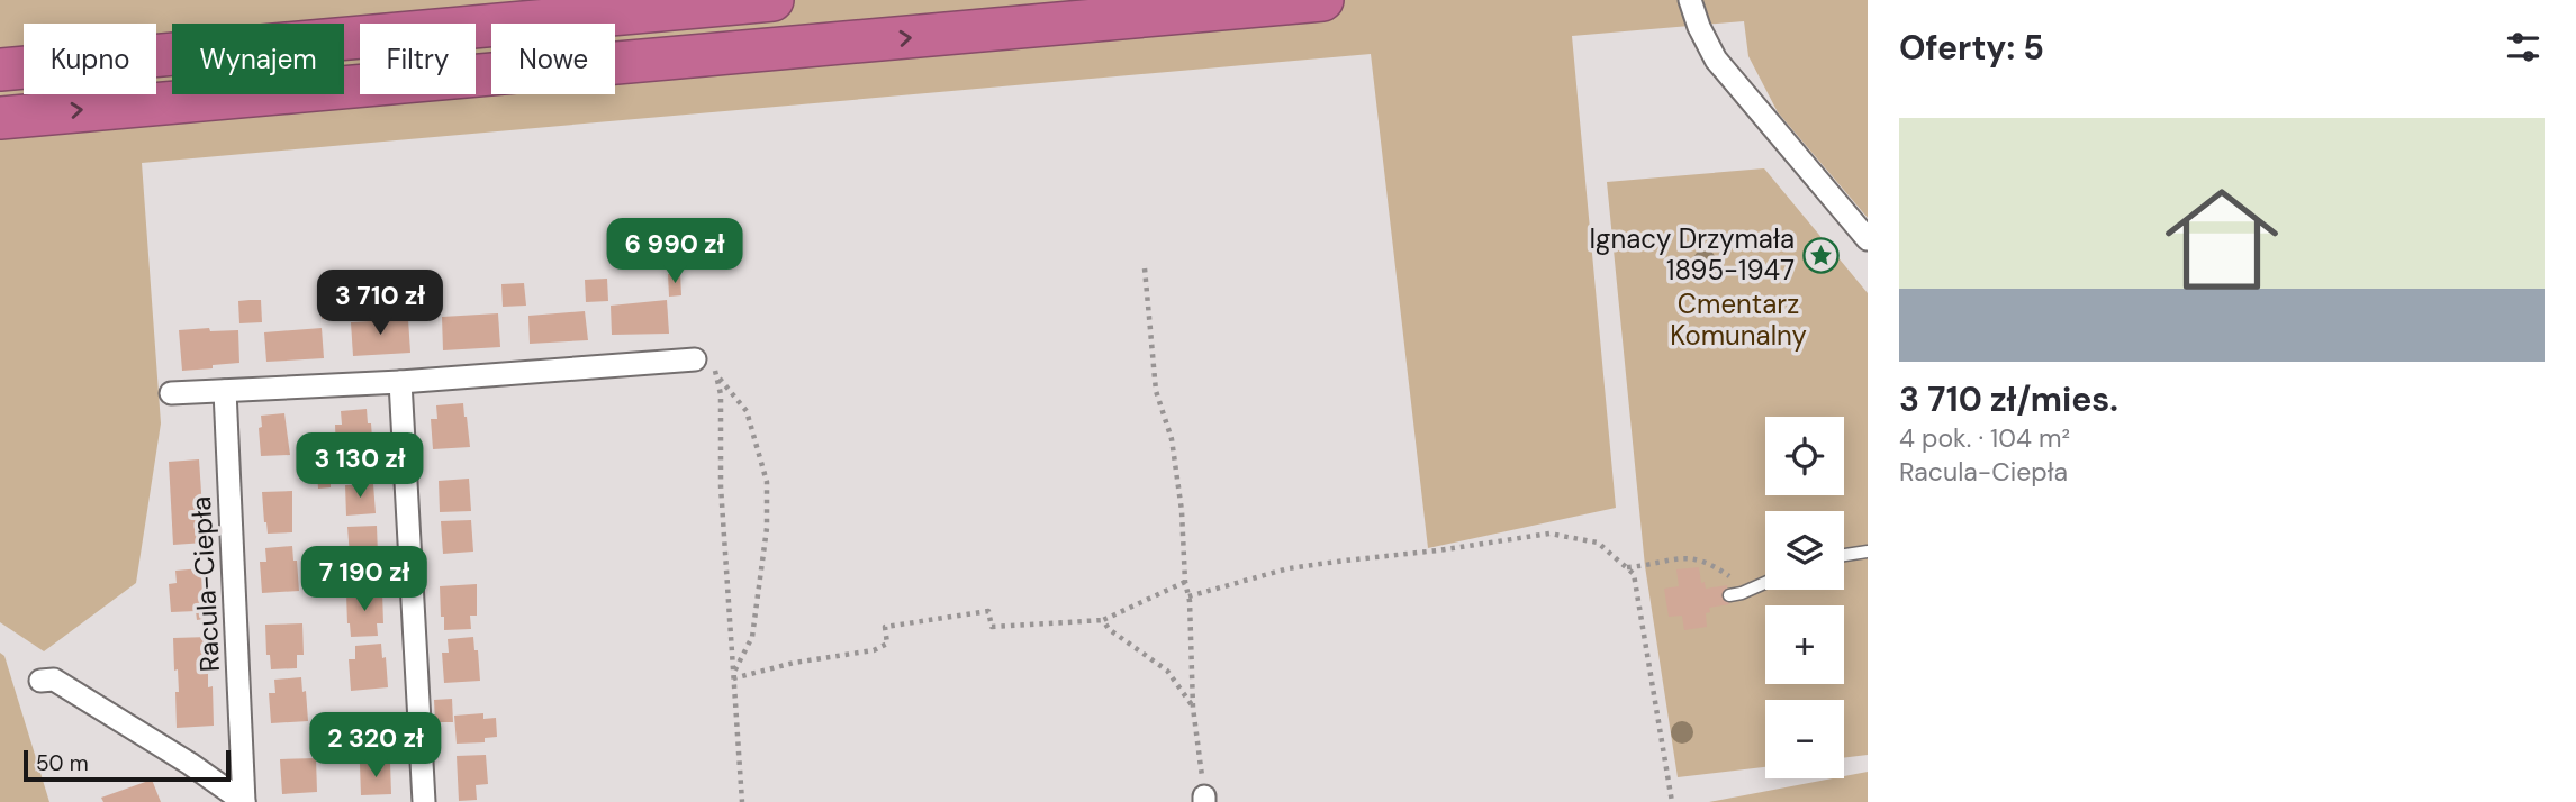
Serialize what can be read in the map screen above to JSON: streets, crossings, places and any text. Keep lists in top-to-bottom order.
{
  "streets": {
    "street": ["Racula-Ciepła"]
  },
  "parks": ["Cmentarz Komunalny"],
  "places": {
    "place": ["Ignacy Drzymała 1895-1947"]
  },
  "scale_bar": "50 m",
  "page": {
    "heading": "Oferty: 5",
    "chip": [
      "Kupno",
      "Wynajem",
      "Filtry",
      "Nowe"
    ],
    "list": [
      {
        "name": "3 710 zł/mies.",
        "note": "4 pok. · 104 m² · Racula-Ciepła"
      }
    ],
    "price": [
      "6 990 zł",
      "3 710 zł",
      "3 130 zł",
      "7 190 zł",
      "2 320 zł"
    ],
    "map_buttons": ["+", "−"],
    "scale": "50 m"
  }
}
